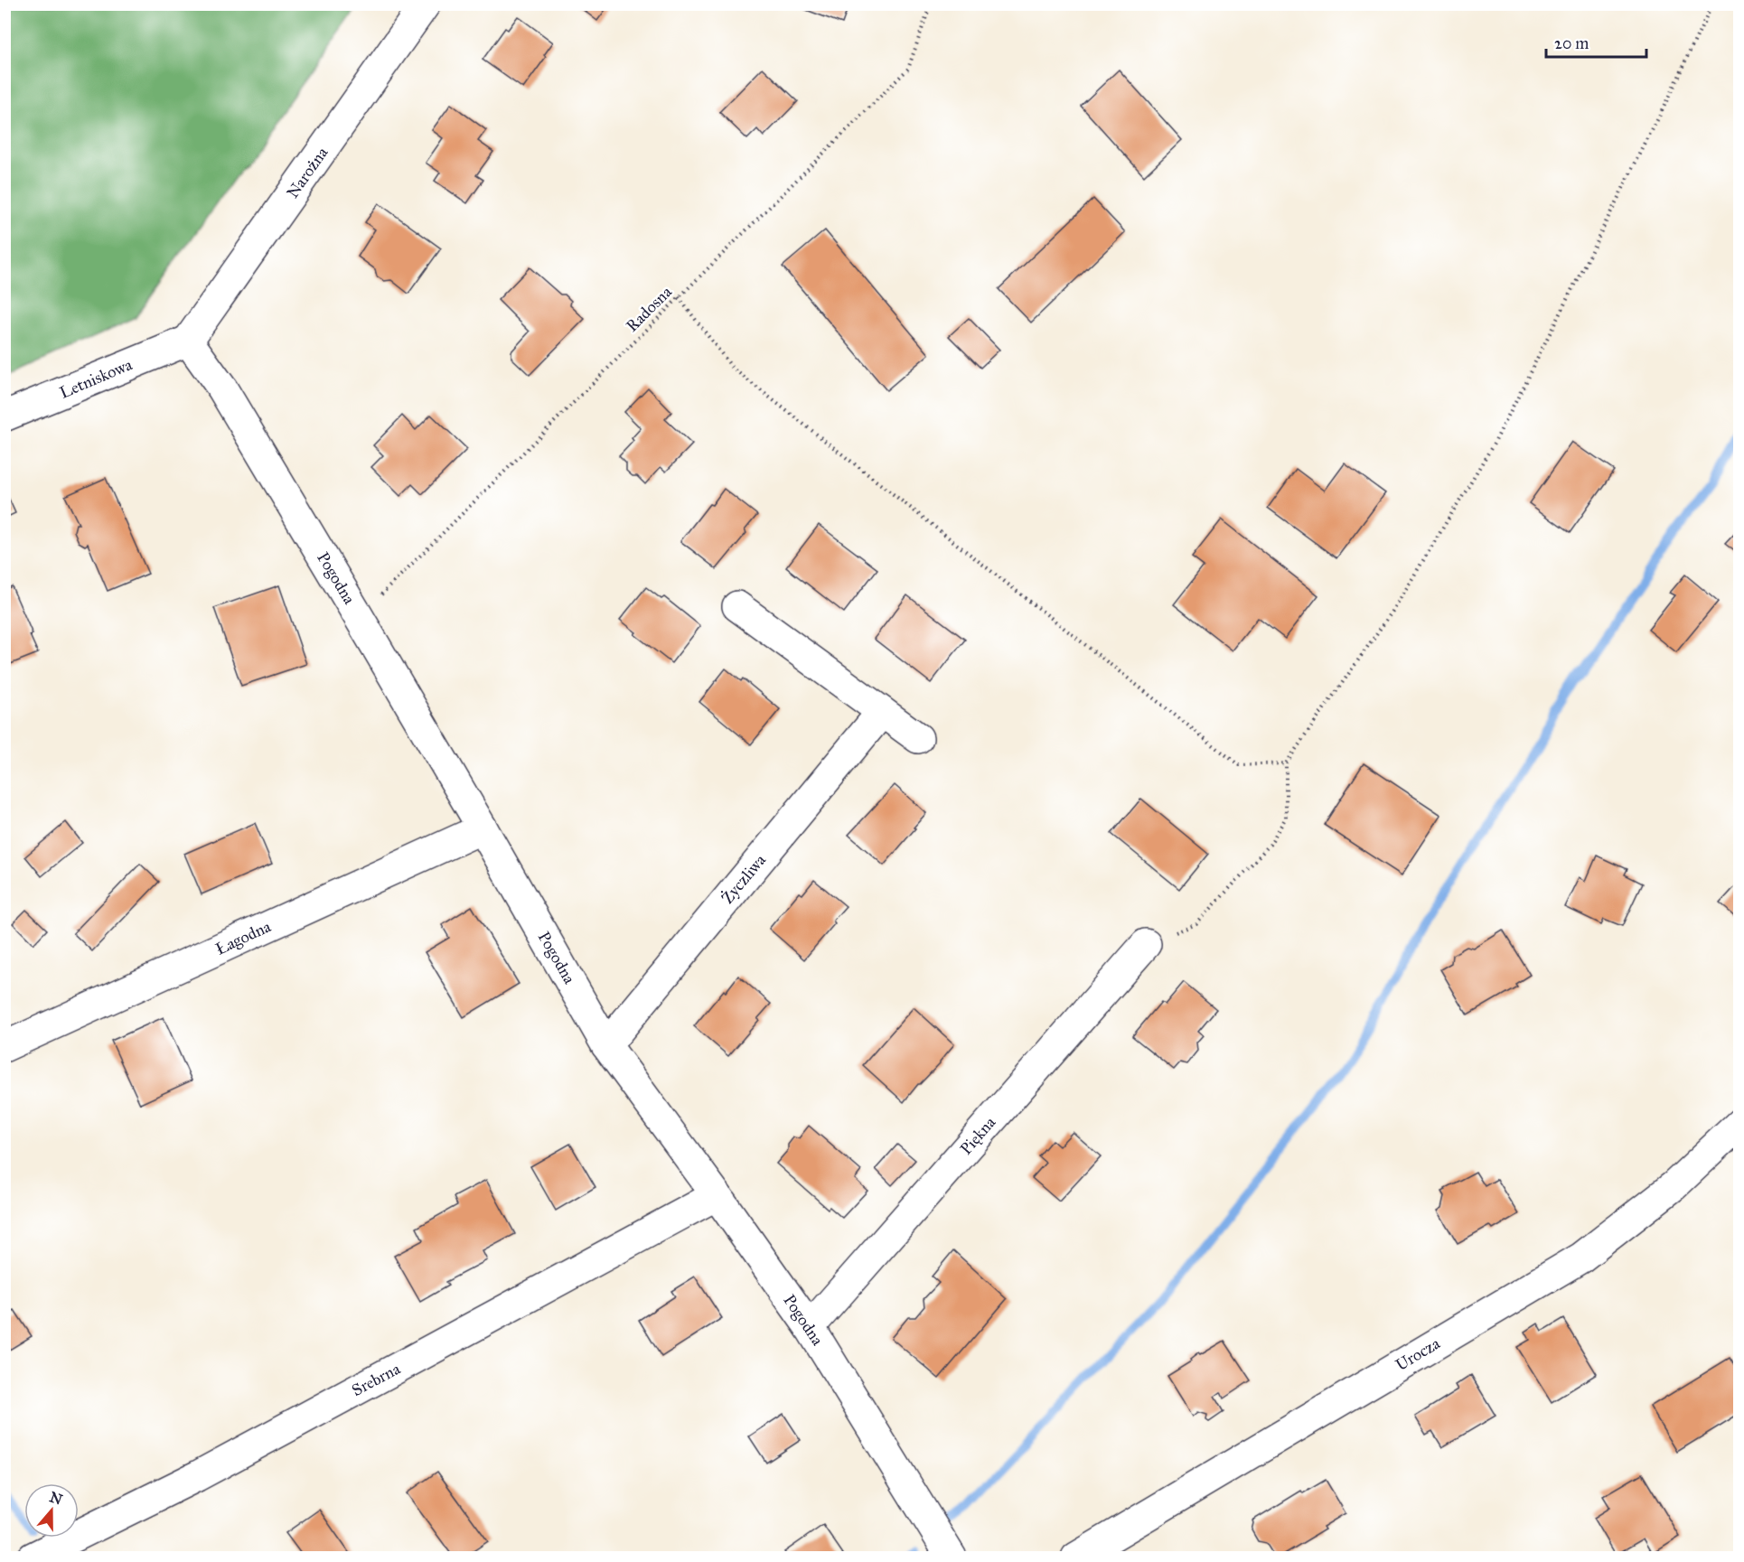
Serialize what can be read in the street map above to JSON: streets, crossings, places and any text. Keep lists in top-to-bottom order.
{
  "streets": {
    "street": [
      "Narożna",
      "Letniskowa",
      "Pogodna",
      "Życzliwa",
      "Łagodna",
      "Piękna",
      "Urocza",
      "Srebrna"
    ],
    "path": ["Radosna"]
  },
  "crossings": [
    ["Narożna", "Letniskowa"],
    ["Narożna", "Pogodna"],
    ["Radosna", "Pogodna"],
    ["Letniskowa", "Pogodna"],
    ["Pogodna", "Życzliwa"],
    ["Pogodna", "Łagodna"],
    ["Pogodna", "Piękna"],
    ["Pogodna", "Srebrna"]
  ],
  "scale_bar": "20 m",
  "north": "top"
}
